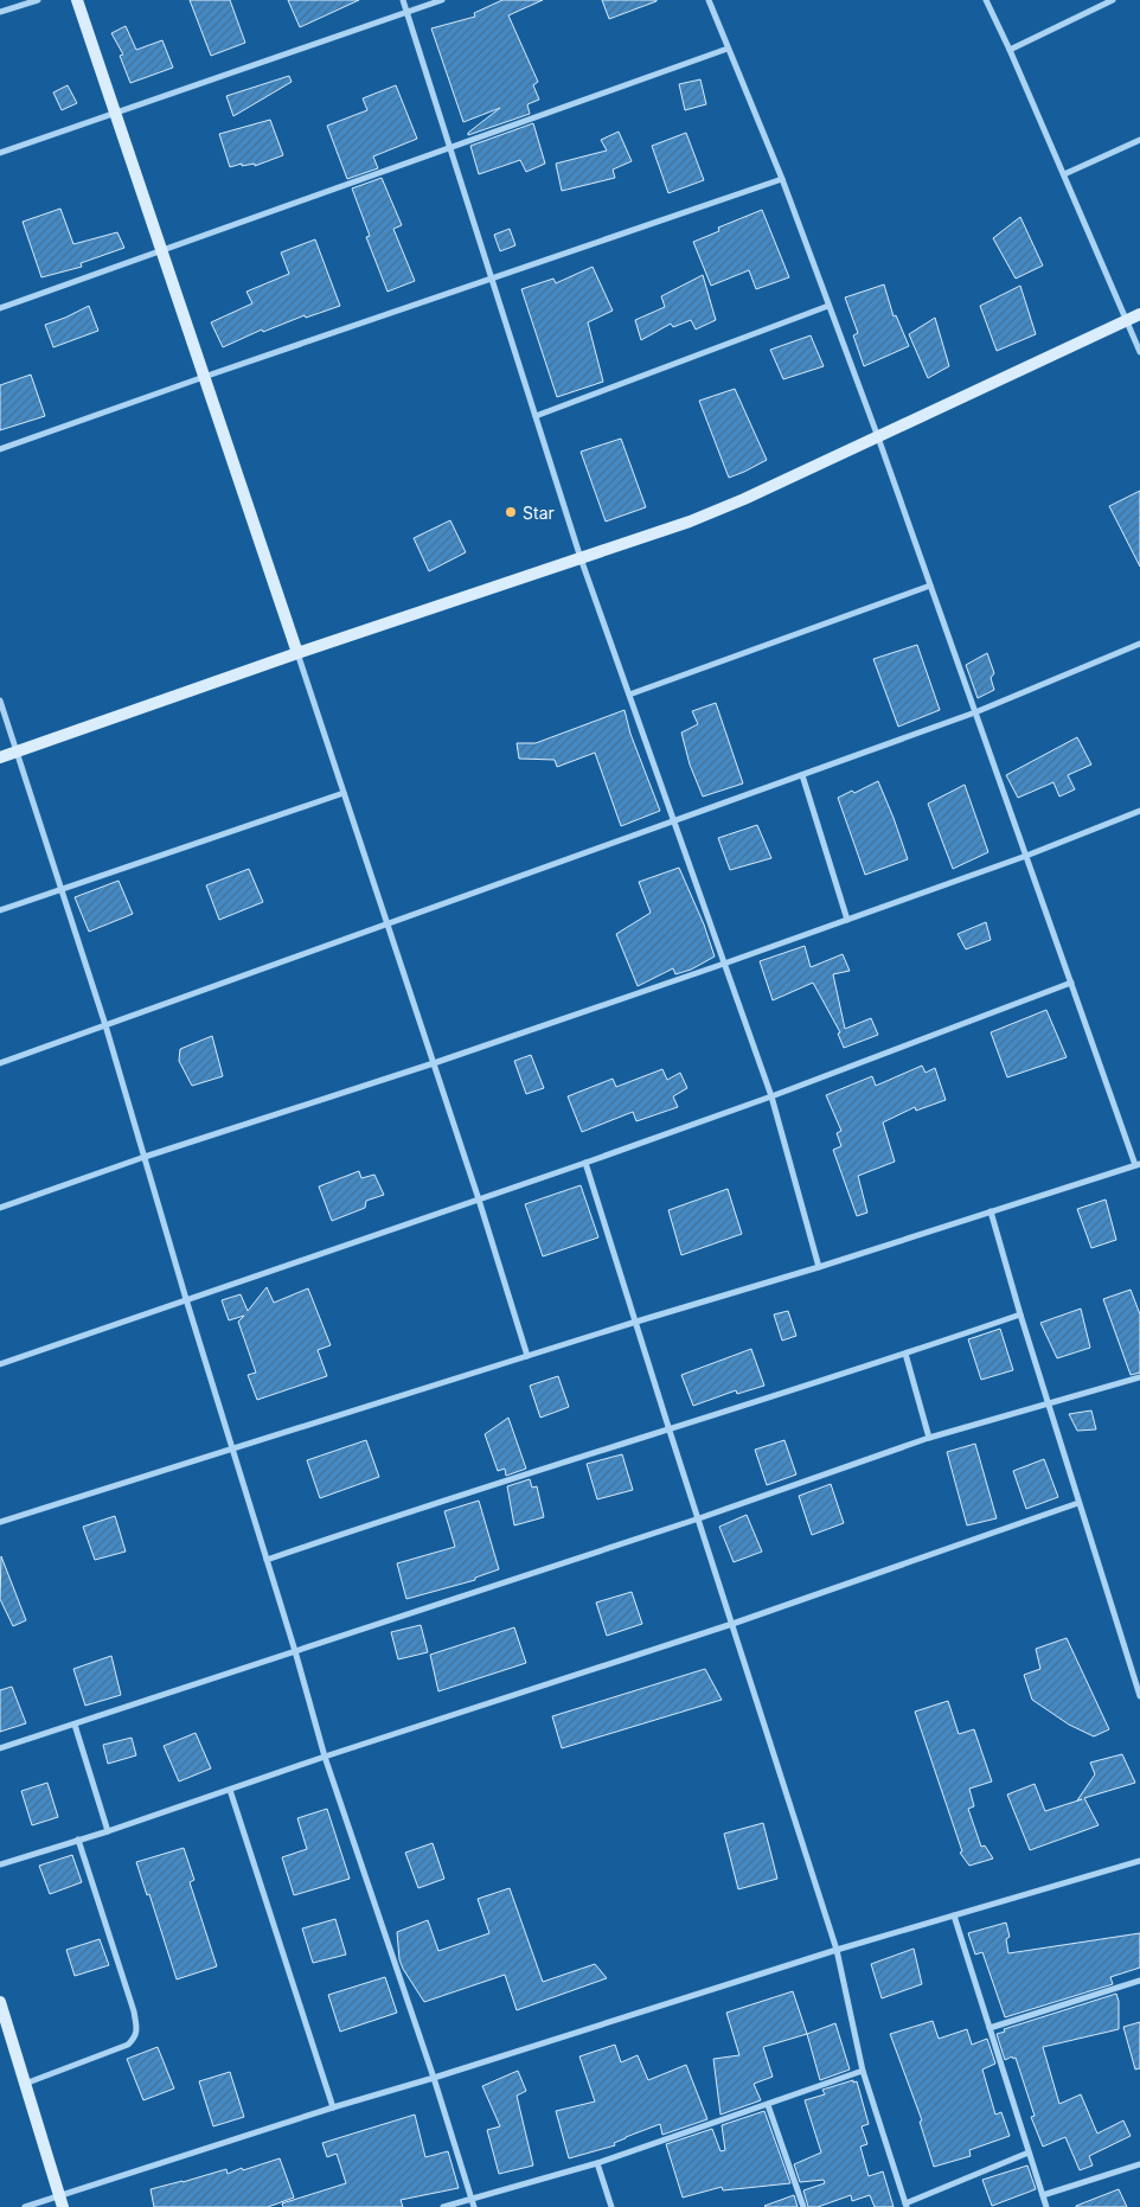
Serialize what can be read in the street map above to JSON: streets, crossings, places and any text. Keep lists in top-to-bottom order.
{
  "places": ["Star"]
}
